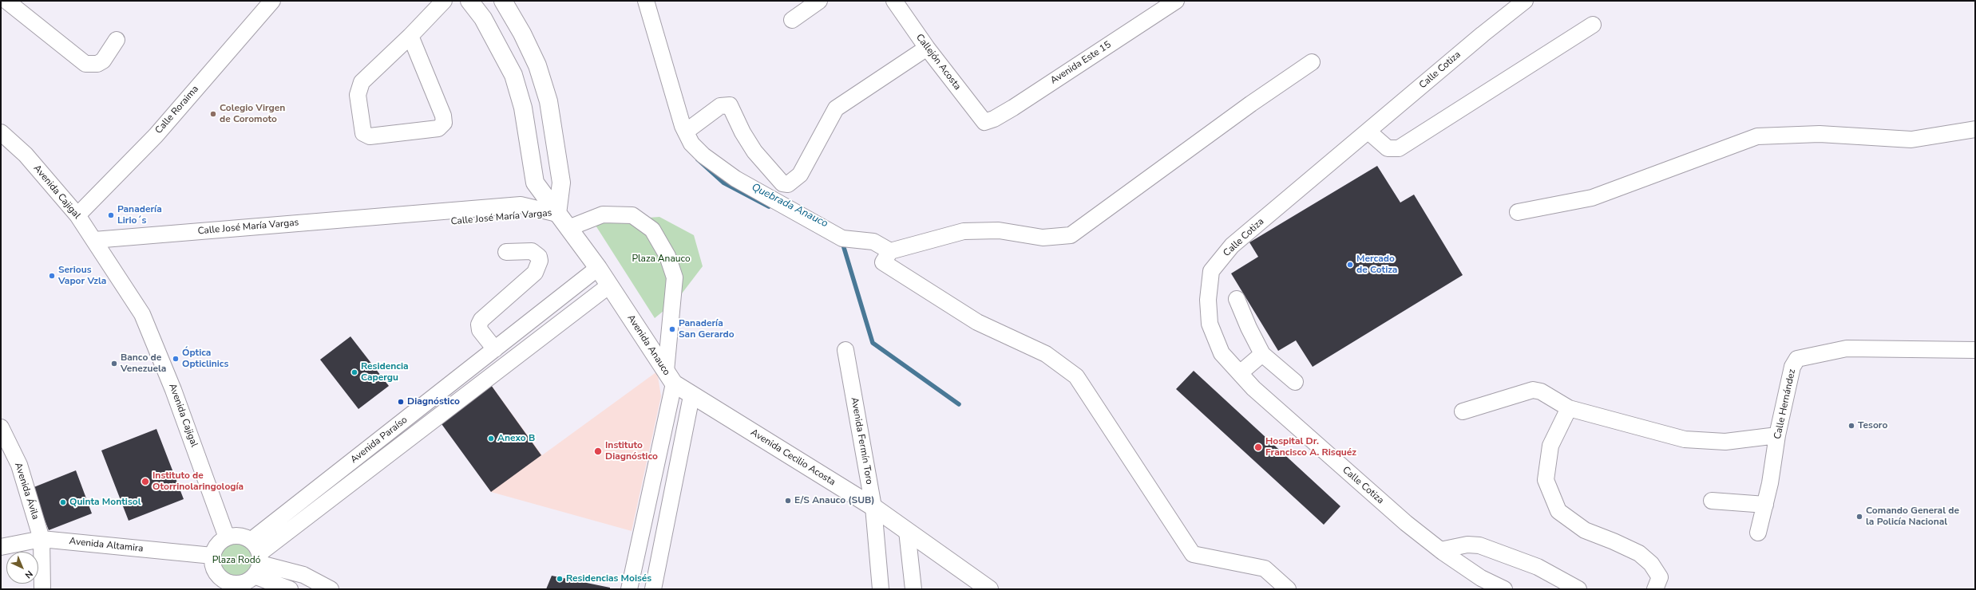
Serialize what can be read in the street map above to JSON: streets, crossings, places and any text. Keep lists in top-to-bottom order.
{
  "streets": {
    "main road": ["Avenida Anauco", "Avenida Cecilio Acosta"],
    "street": [
      "Callejón Acosta",
      "Avenida Este 15",
      "Calle Cotiza",
      "Calle Roraima",
      "Avenida Cajigal",
      "Calle José María Vargas",
      "Calle Hernández",
      "Avenida Paraíso",
      "Avenida Fermín Toro",
      "Avenida Ávila",
      "Avenida Altamira"
    ]
  },
  "crossings": [
    ["Callejón Acosta", "Avenida Este 15"],
    ["Calle Roraima", "Avenida Cajigal"],
    ["Avenida Cajigal", "Calle José María Vargas"],
    ["Avenida Cajigal", "Avenida Paraíso"],
    ["Avenida Cajigal", "Avenida Altamira"],
    ["Calle José María Vargas", "Avenida Anauco"],
    ["Avenida Anauco", "Avenida Paraíso"],
    ["Avenida Anauco", "Avenida Cecilio Acosta"],
    ["Avenida Paraíso", "Avenida Altamira"],
    ["Avenida Fermín Toro", "Avenida Cecilio Acosta"],
    ["Avenida Ávila", "Avenida Altamira"]
  ],
  "water": ["Quebrada Anauco"],
  "parks": ["Plaza Anauco", "Plaza Rodó"],
  "places": [
    "Colegio Virgen de Coromoto",
    "Panadería Lirio´s",
    "Mercado de Cotiza",
    "Serious Vapor Vzla",
    "Panadería San Gerardo",
    "Óptica Opticlinics",
    "Banco de Venezuela",
    "Residencia Capergu",
    "Diagnóstico",
    "Tesoro",
    "Anexo B",
    "Hospital Dr. Francisco A. Risquéz",
    "Instituto Diagnóstico",
    "Instituto de Otorrinolaringología",
    "E/S Anauco (SUB)",
    "Quinta Montisol",
    "Comando General de la Policía Nacional",
    "Residencias Moisés"
  ],
  "north": "bottom right"
}
